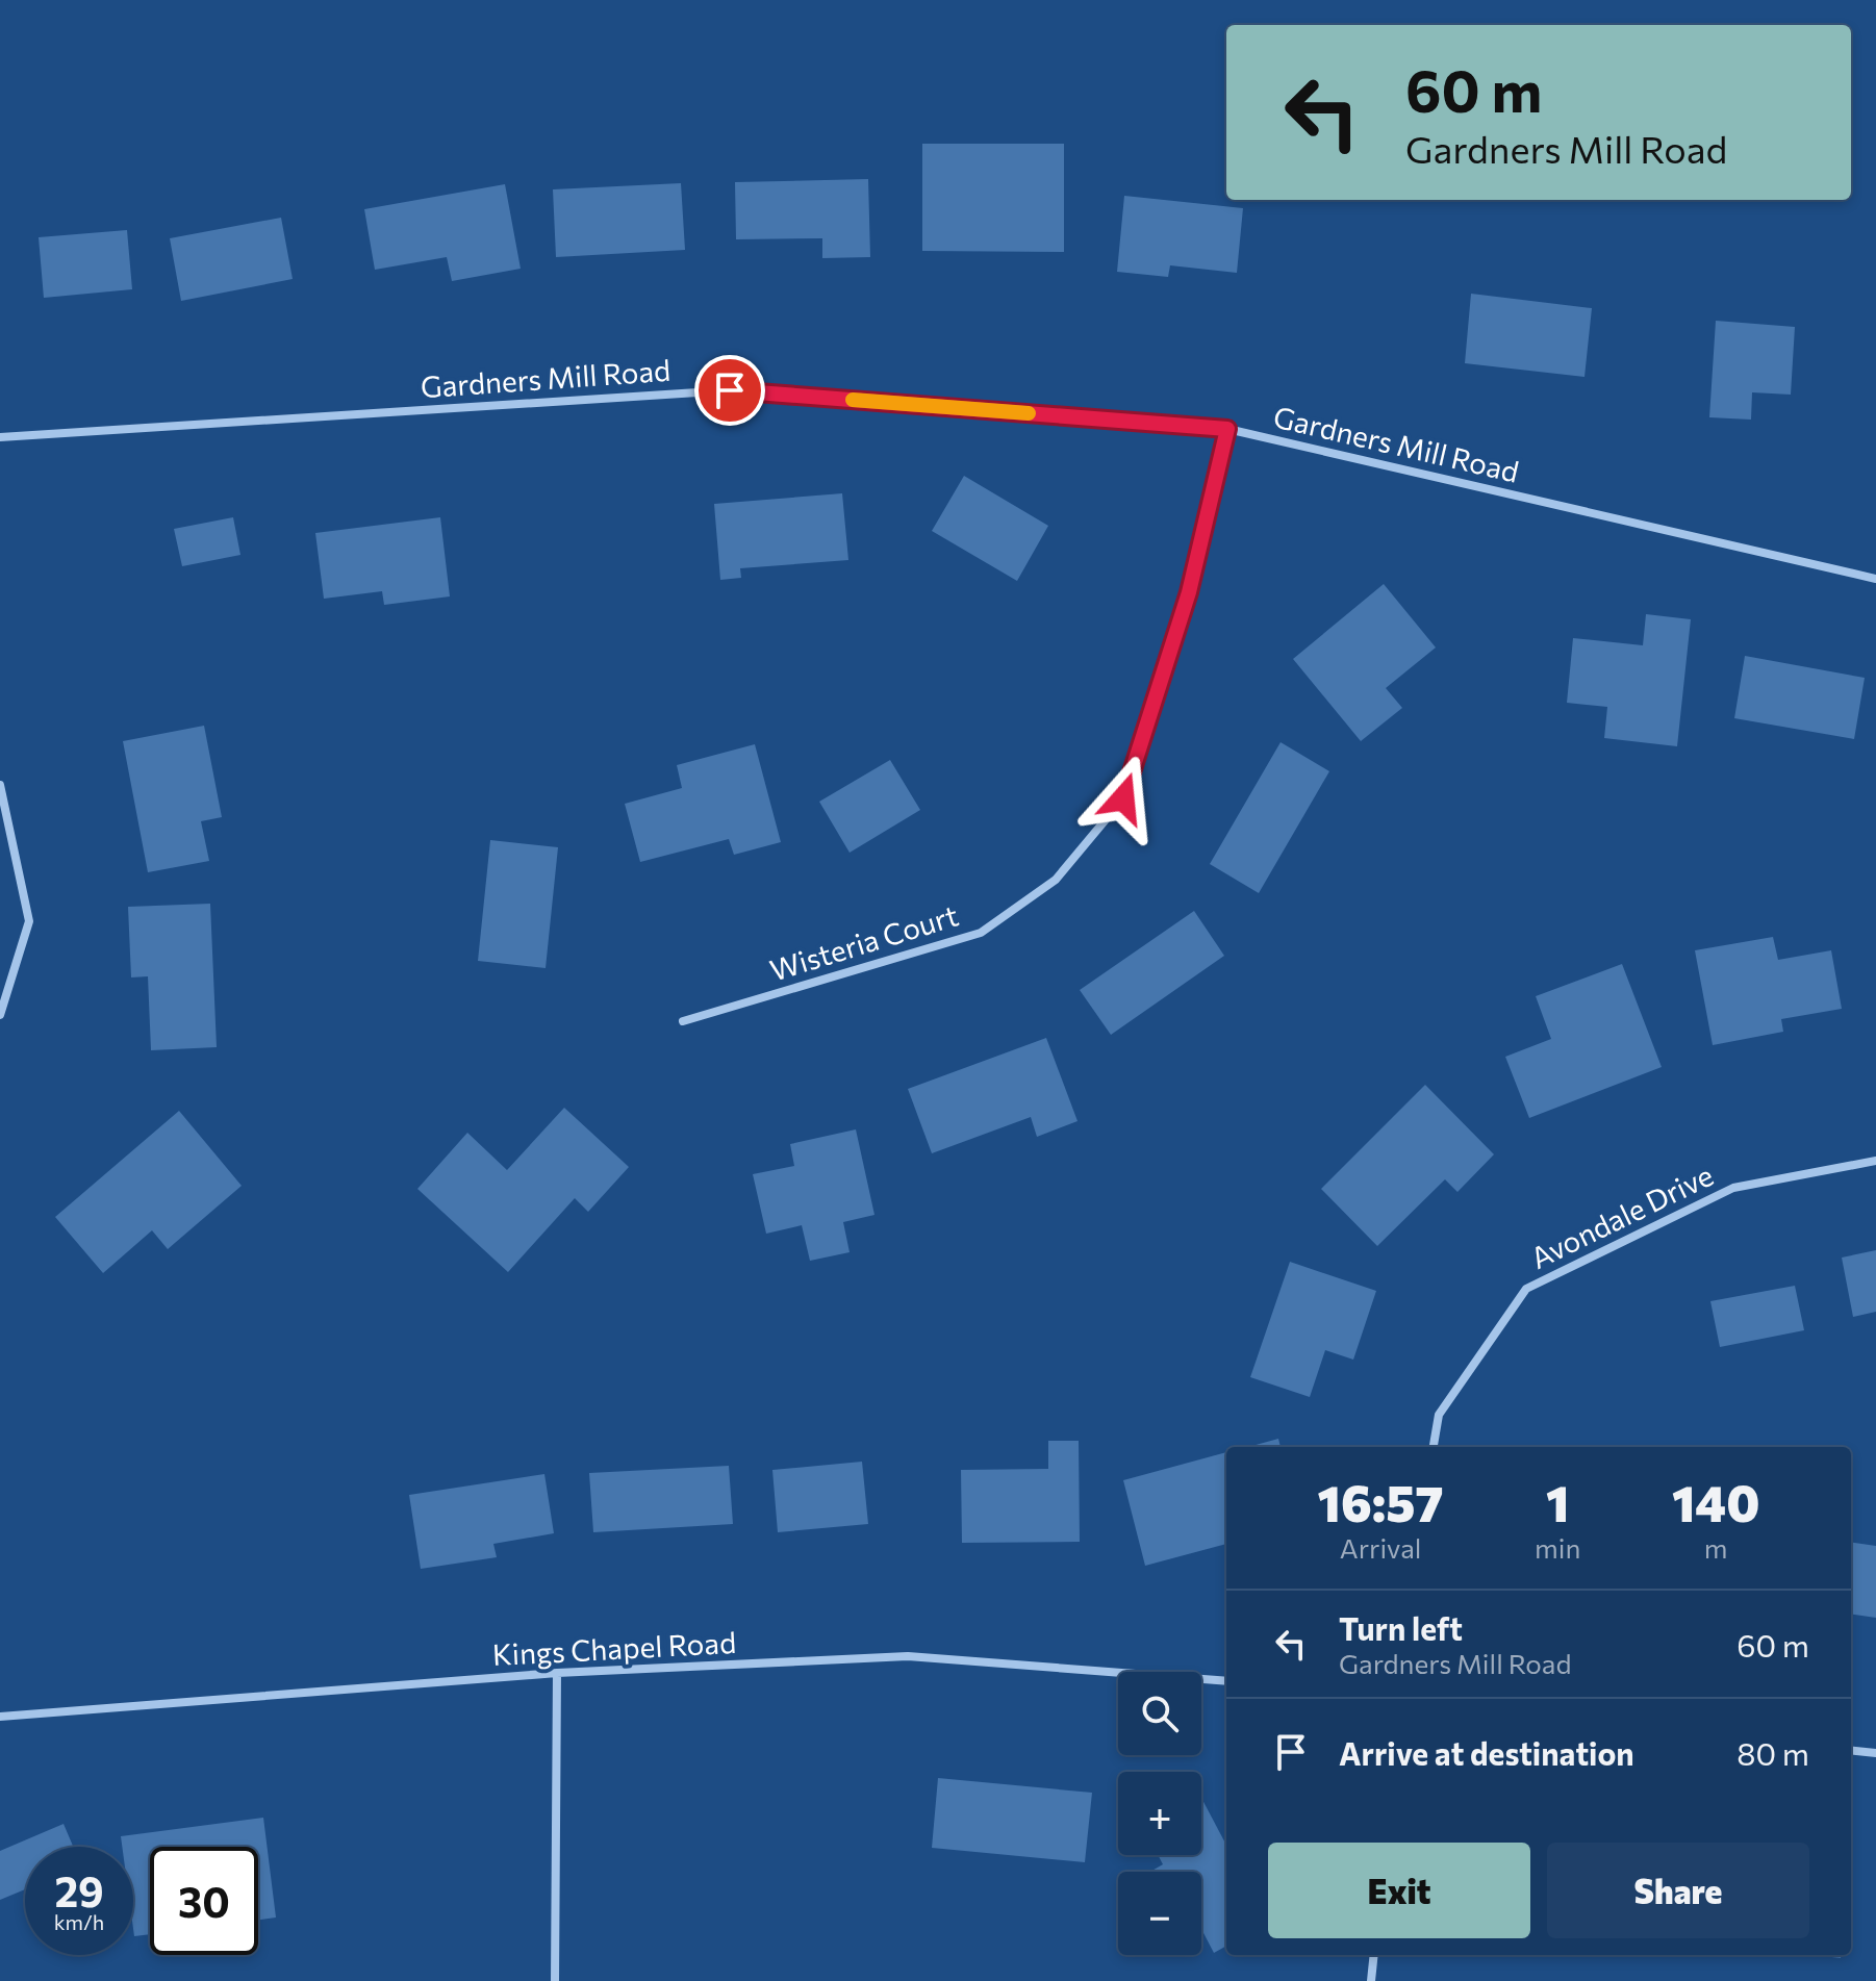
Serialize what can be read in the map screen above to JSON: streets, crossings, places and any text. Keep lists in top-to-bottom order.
{
  "streets": {
    "street": [
      "Gardners Mill Road",
      "Wisteria Court",
      "Avondale Drive",
      "Kings Chapel Road"
    ]
  },
  "crossings": [
    ["Gardners Mill Road", "Wisteria Court"]
  ],
  "page": {
    "turn": ["60 m", "Gardners Mill Road"],
    "eta": [
      "16:57",
      "Arrival",
      "1",
      "min",
      "140",
      "m"
    ],
    "list": [
      {
        "name": "Turn left",
        "note": "Gardners Mill Road",
        "value": "60 m"
      },
      {
        "name": "Arrive at destination",
        "value": "80 m"
      }
    ],
    "map_buttons": ["+", "−"],
    "buttons": ["Exit", "Share"],
    "speed": "29 km/h",
    "limit": "30"
  }
}
